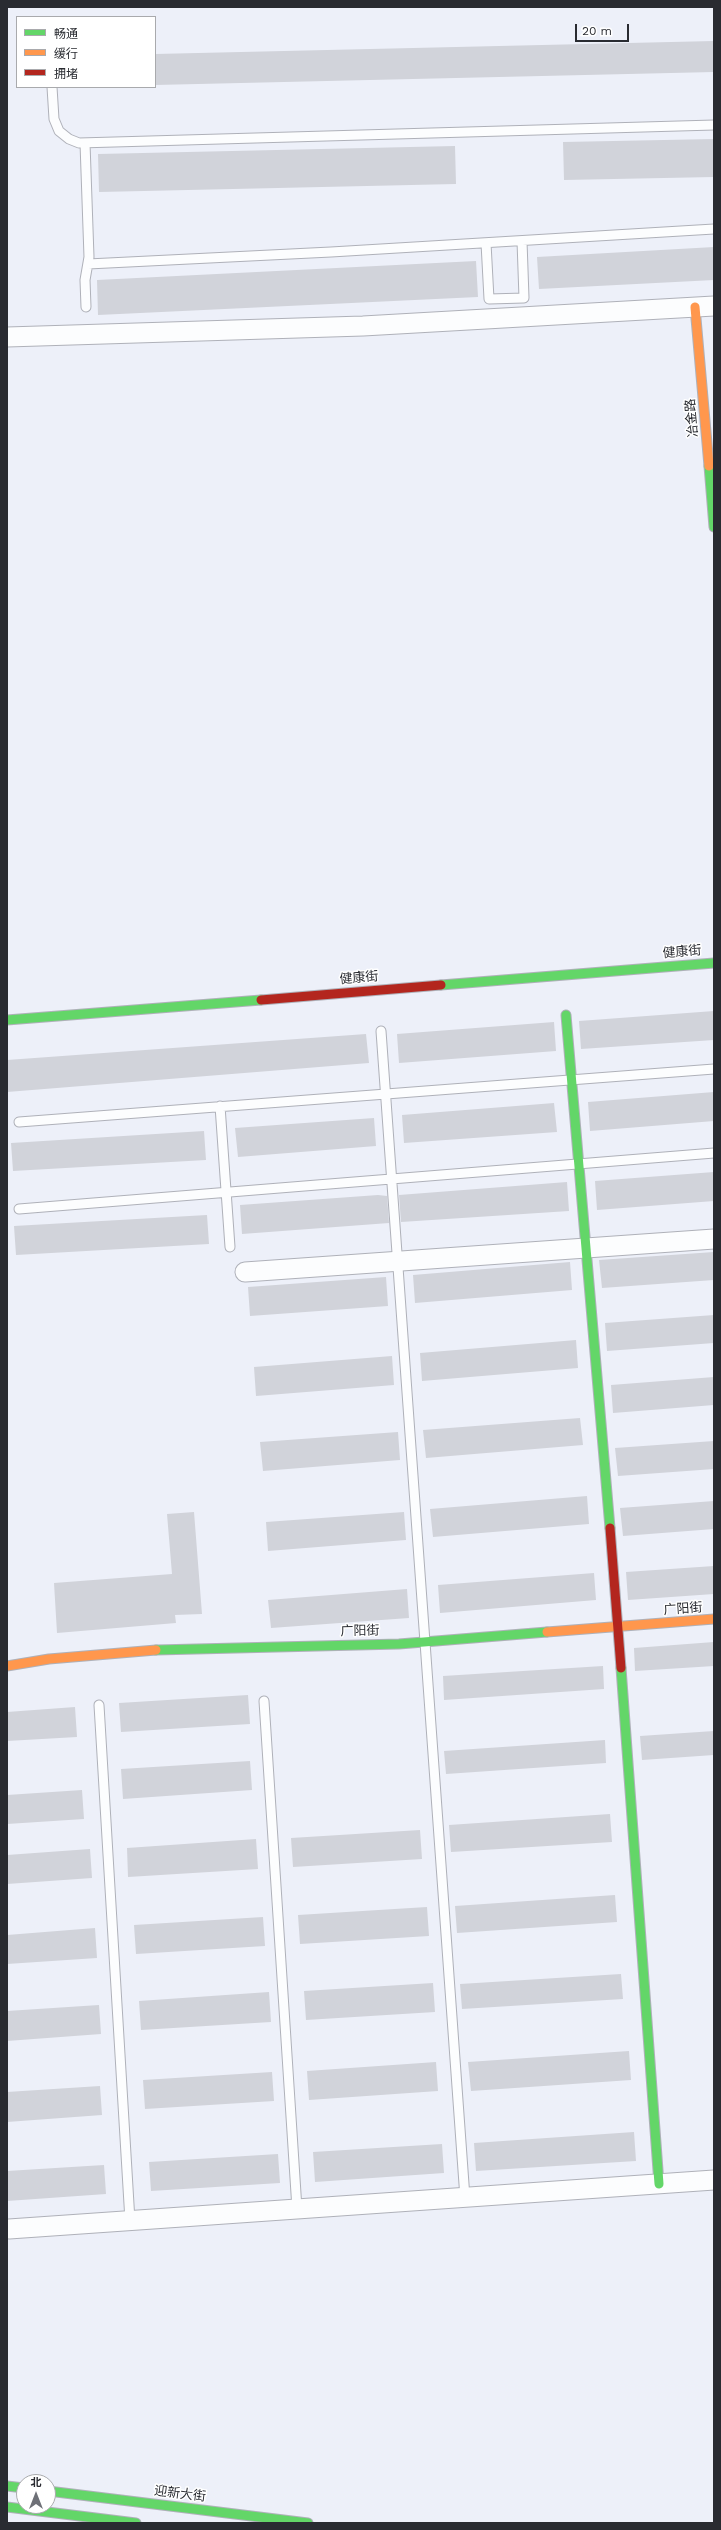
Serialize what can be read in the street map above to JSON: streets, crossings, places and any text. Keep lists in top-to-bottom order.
{
  "streets": {
    "street": [
      "冶金路",
      "健康街",
      "广阳街",
      "迎新大街"
    ]
  },
  "legend": ["畅通", "缓行", "拥堵"],
  "scale_bar": "20 m",
  "north": "top"
}
